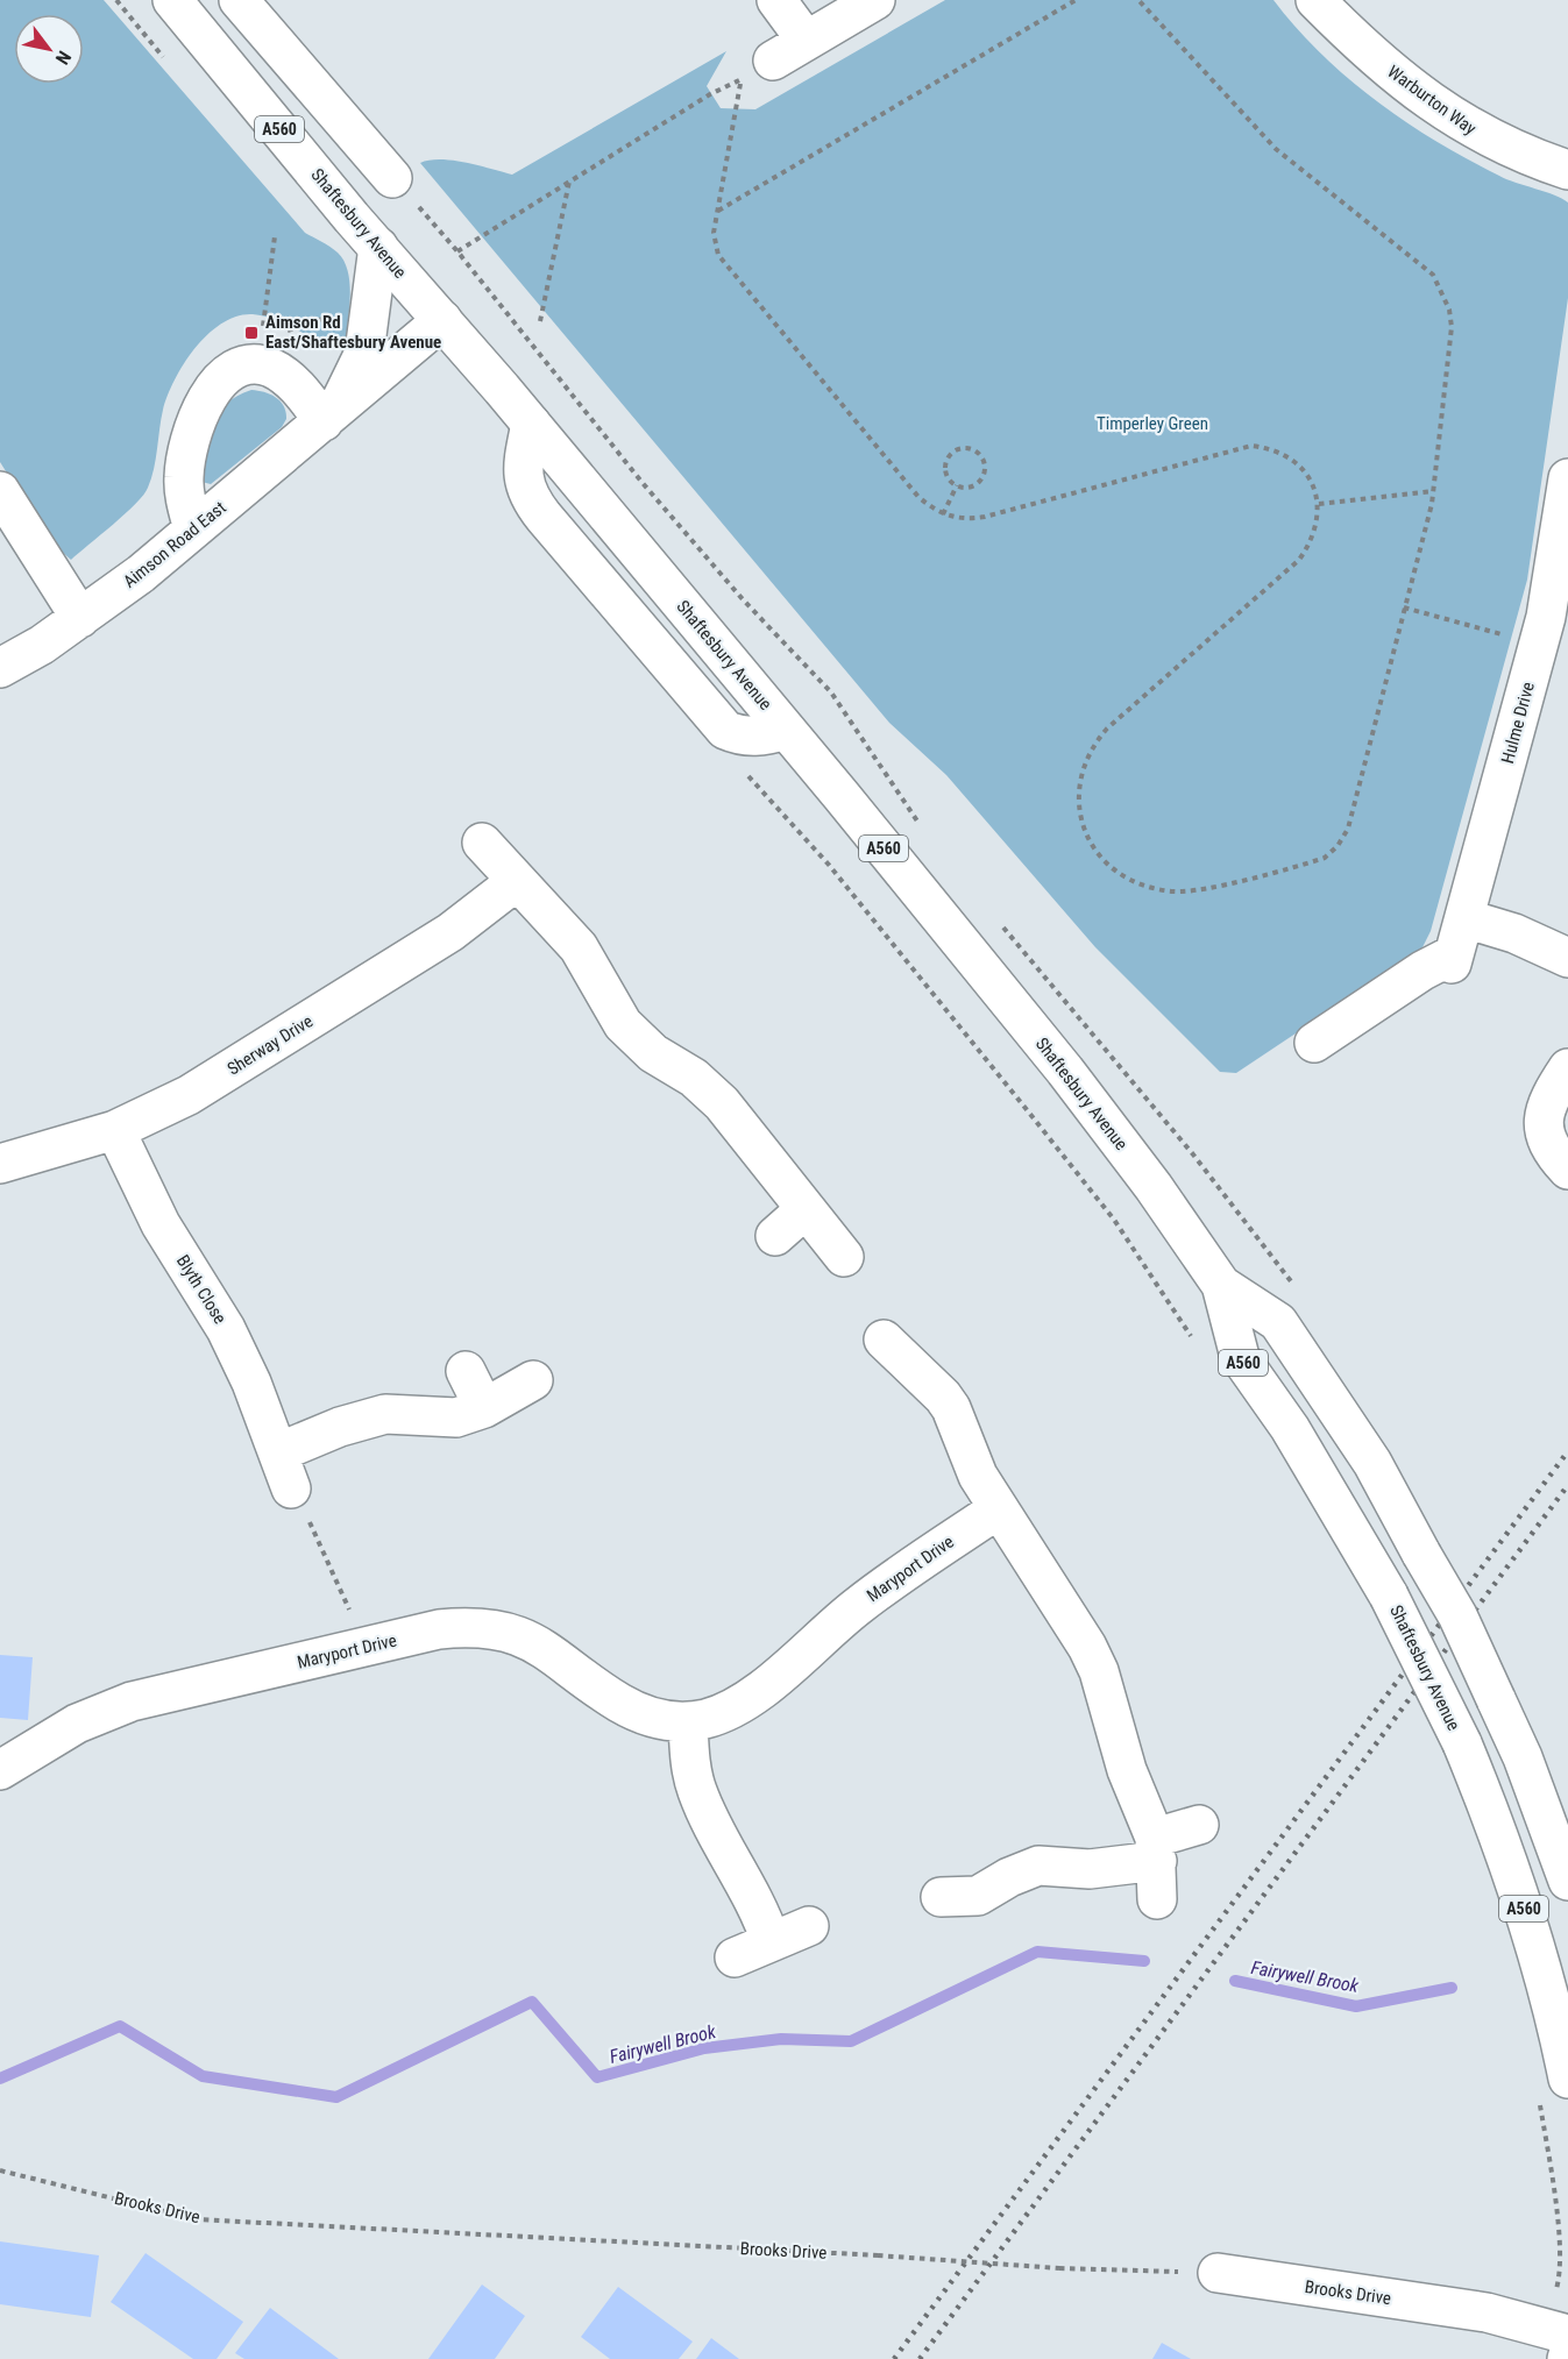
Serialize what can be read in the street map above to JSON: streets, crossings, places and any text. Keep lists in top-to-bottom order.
{
  "streets": {
    "main road": [
      "Warburton Way",
      "A560",
      "Shaftesbury Avenue",
      "Aimson Road East",
      "Hulme Drive",
      "Sherway Drive",
      "Blyth Close",
      "Maryport Drive",
      "Brooks Drive"
    ]
  },
  "crossings": [
    ["Shaftesbury Avenue", "Aimson Road East"],
    ["Sherway Drive", "Blyth Close"]
  ],
  "water": ["Fairywell Brook"],
  "parks": ["Timperley Green"],
  "places": {
    "transit": ["Aimson Rd East/Shaftesbury Avenue"]
  },
  "north": "bottom right"
}
